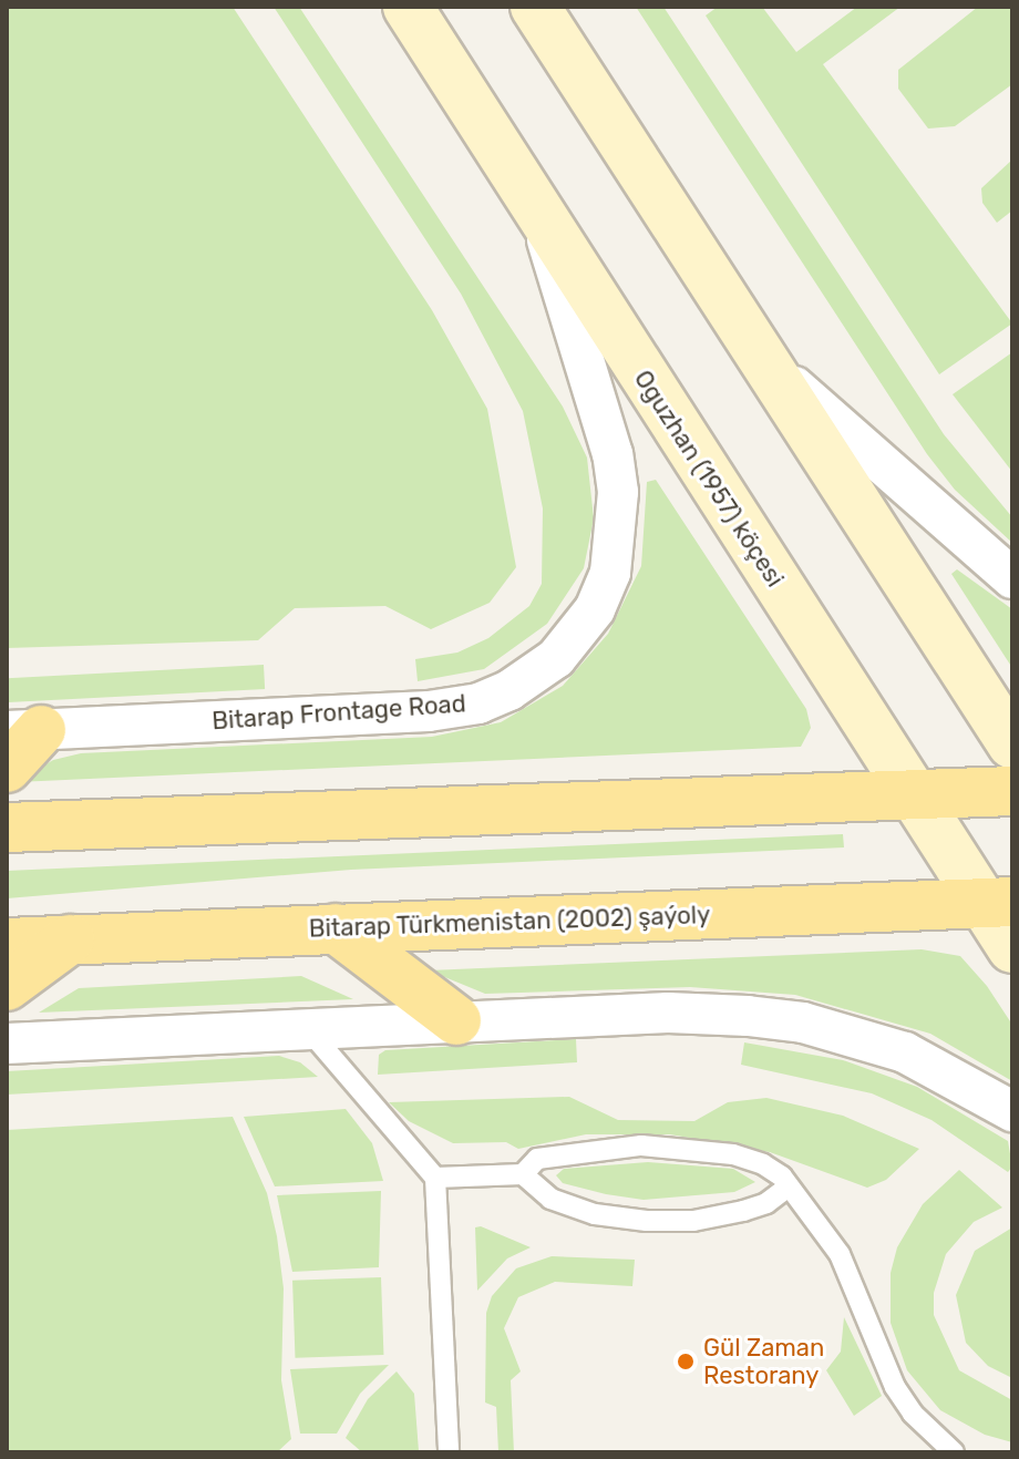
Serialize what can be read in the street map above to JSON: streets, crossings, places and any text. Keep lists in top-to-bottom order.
{
  "streets": {
    "main road": ["Oguzhan (1957) köçesi", "Bitarap Türkmenistan (2002) şaýoly"],
    "street": ["Bitarap Frontage Road"]
  },
  "crossings": [
    ["Oguzhan (1957) köçesi", "Bitarap Frontage Road"],
    ["Oguzhan (1957) köçesi", "Bitarap Türkmenistan (2002) şaýoly"]
  ],
  "places": ["Gül Zaman Restorany"]
}
